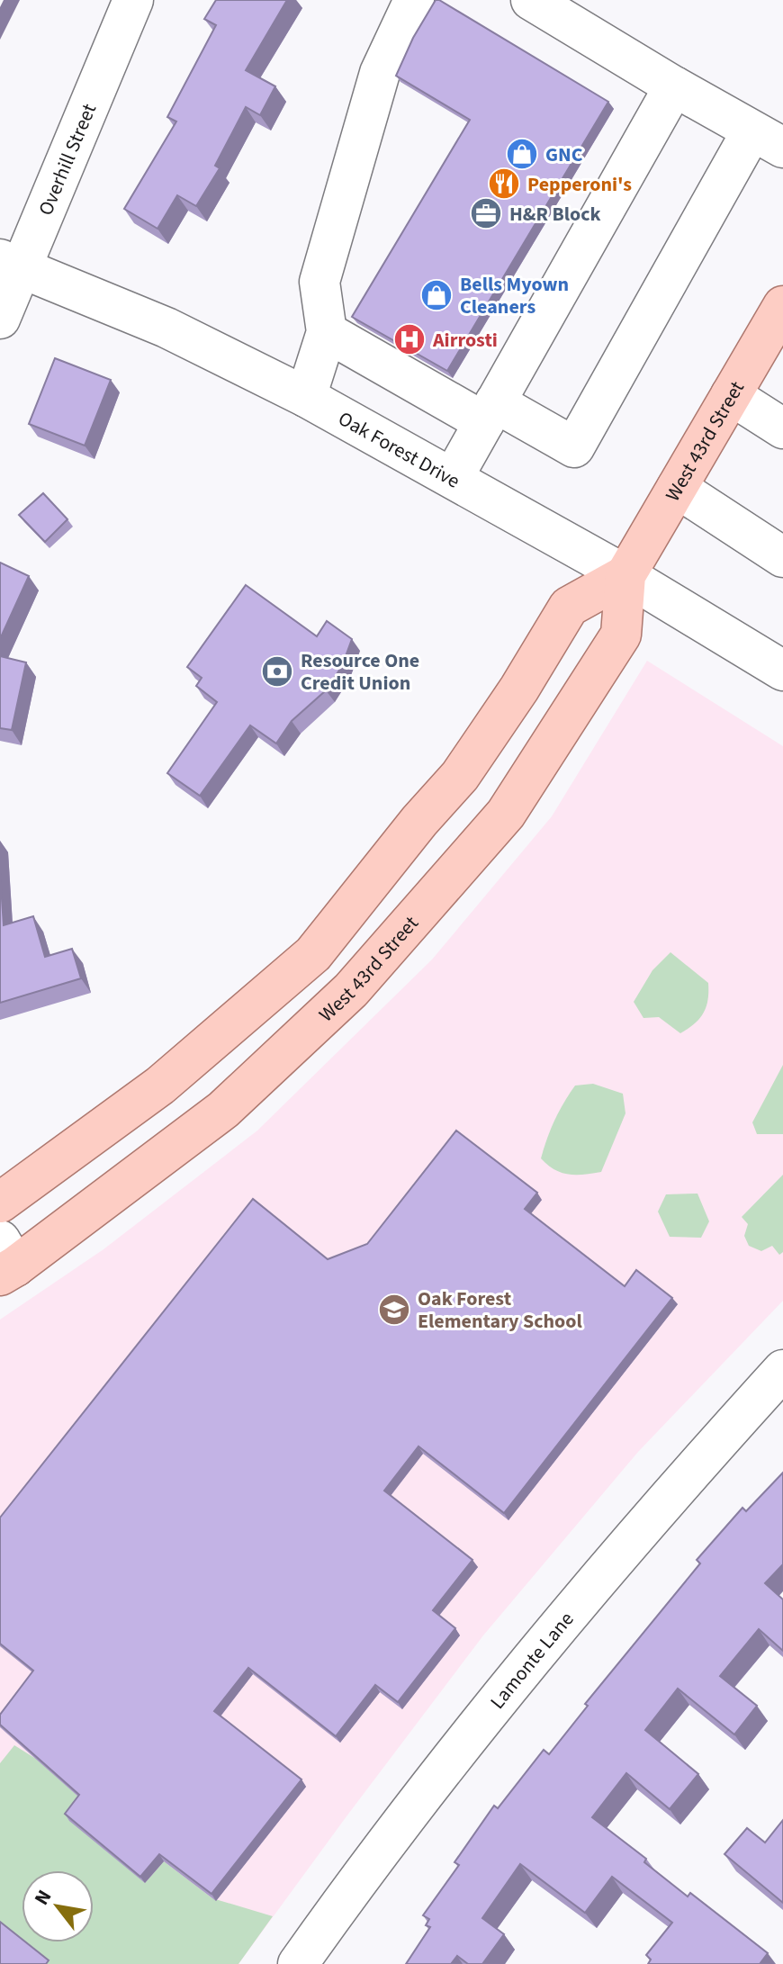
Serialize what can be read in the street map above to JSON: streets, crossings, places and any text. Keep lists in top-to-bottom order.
{
  "streets": {
    "main road": ["West 43rd Street"],
    "street": ["Overhill Street", "Oak Forest Drive", "Lamonte Lane"]
  },
  "crossings": [
    ["Overhill Street", "Oak Forest Drive"],
    ["West 43rd Street", "Oak Forest Drive"]
  ],
  "places": {
    "shop": ["GNC", "Bells Myown Cleaners"],
    "restaurant": ["Pepperoni's"],
    "office": ["H&R Block"],
    "hospital": ["Airrosti"],
    "bank": ["Resource One Credit Union"],
    "school or university": ["Oak Forest Elementary School"]
  },
  "north": "top left"
}
